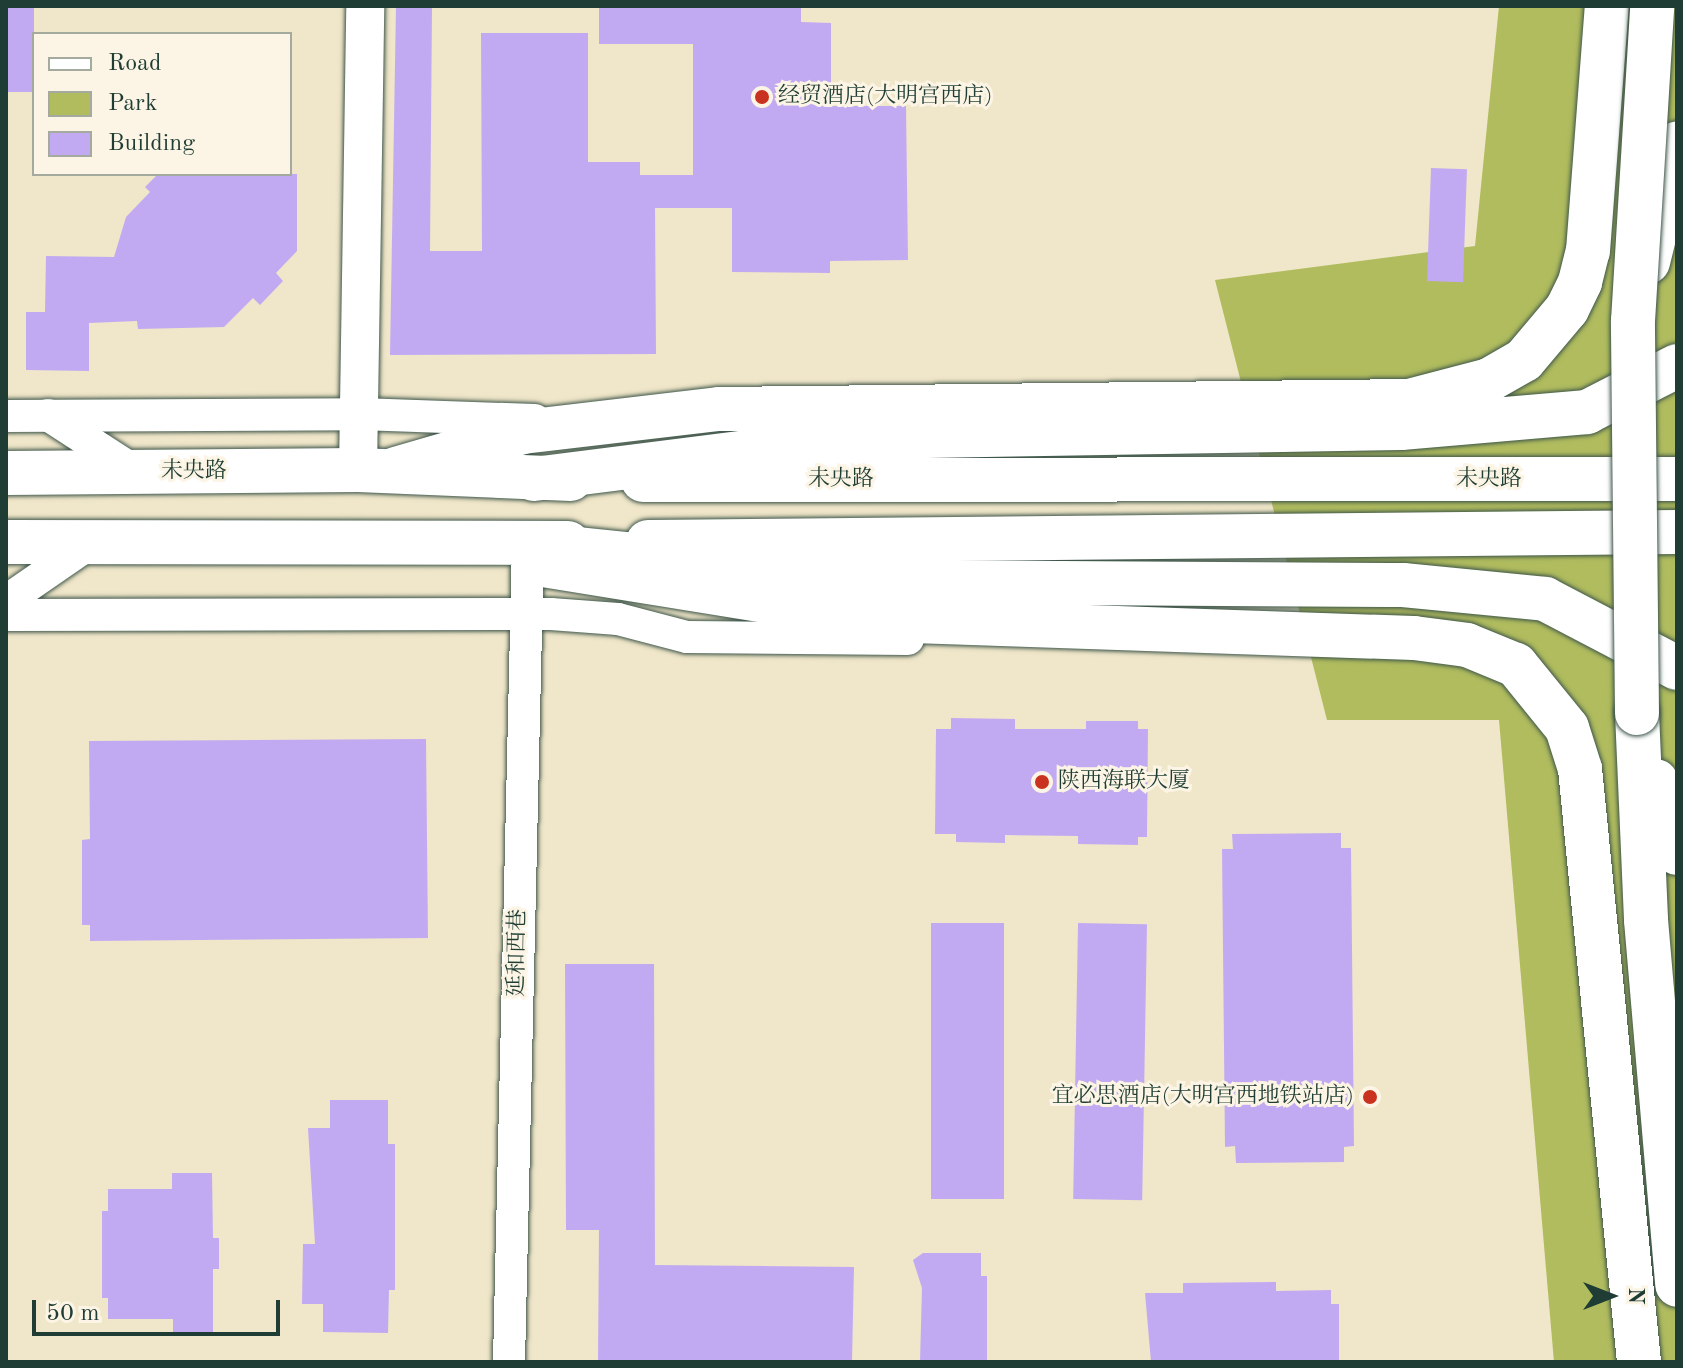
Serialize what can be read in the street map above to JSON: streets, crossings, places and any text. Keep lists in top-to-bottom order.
{
  "streets": {
    "main road": ["未央路"],
    "street": ["延和西巷"]
  },
  "places": ["经贸酒店(大明宫西店)", "陕西海联大厦", "宜必思酒店(大明宫西地铁站店)"],
  "legend": ["Road", "Park", "Building"],
  "scale_bar": "50 m",
  "north": "right"
}
